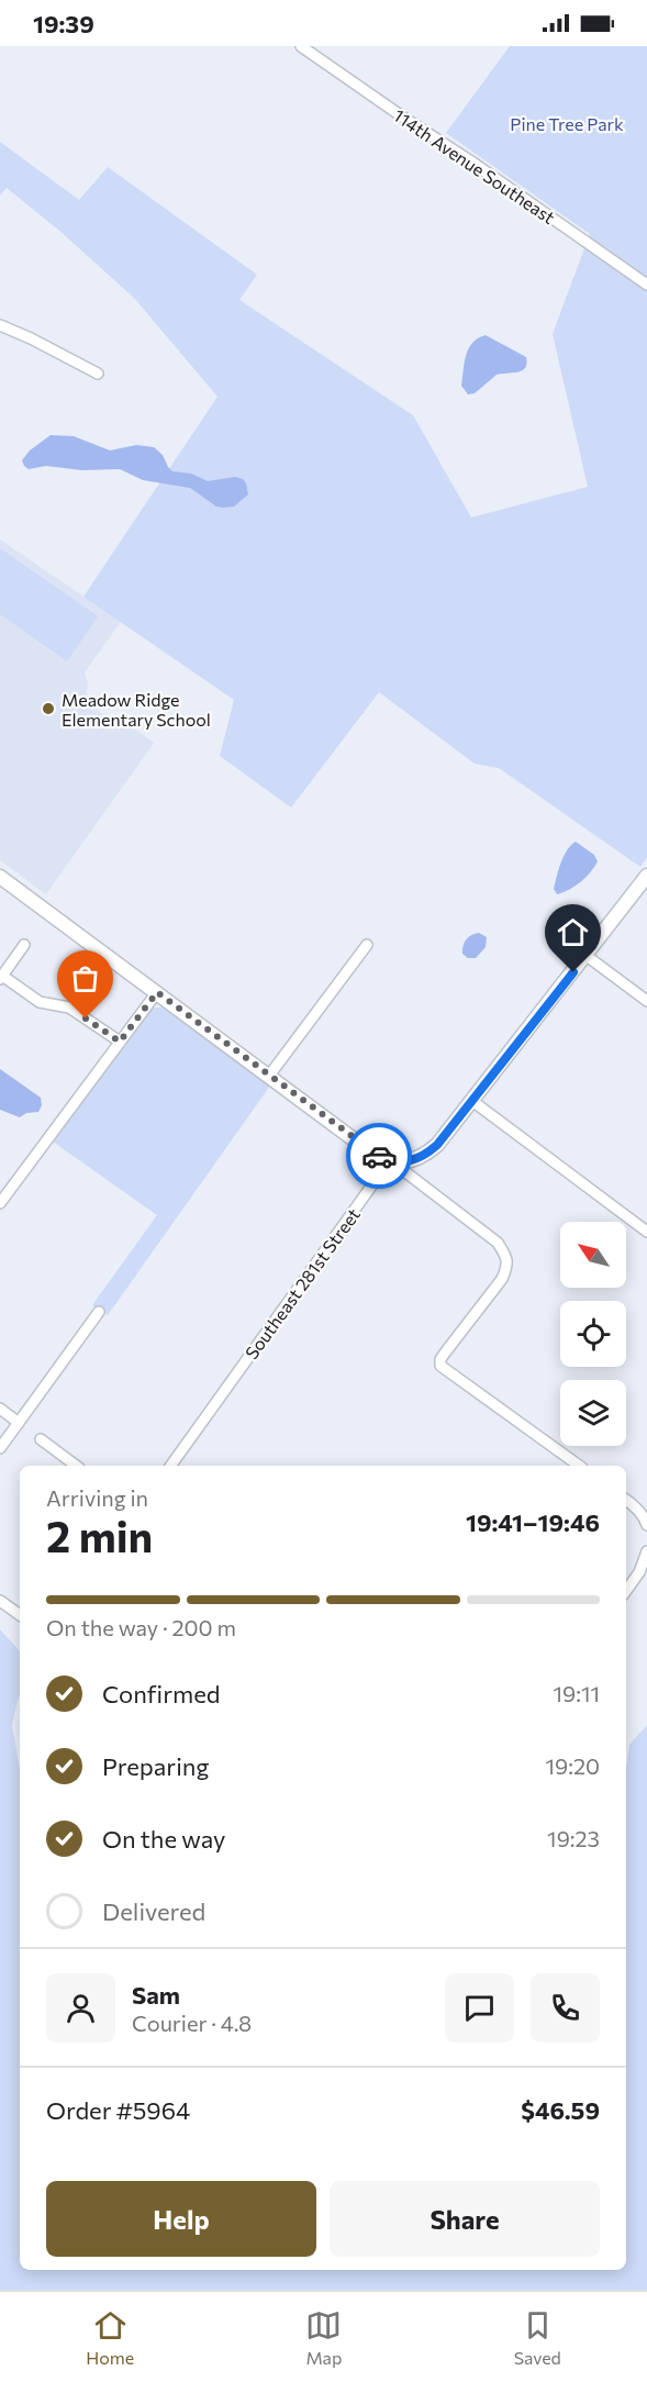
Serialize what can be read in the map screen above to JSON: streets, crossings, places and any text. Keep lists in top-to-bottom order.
{
  "streets": {
    "street": ["114th Avenue Southeast", "Southeast 281st Street"]
  },
  "parks": ["Pine Tree Park"],
  "places": ["Meadow Ridge Elementary School"],
  "north": "top left",
  "page": {
    "status": "19:39",
    "heading": ["2 min", "Arriving in", "19:41–19:46"],
    "panel": [
      "Sam",
      "Courier · 4.8",
      "Order #5964",
      "$46.59"
    ],
    "bar": "On the way · 200 m",
    "list": [
      ["Confirmed", "19:11"],
      ["Preparing", "19:20"],
      ["On the way", "19:23"],
      "Delivered"
    ],
    "buttons": ["Help", "Share"],
    "tabs": ["Home", "Map", "Saved"]
  }
}
